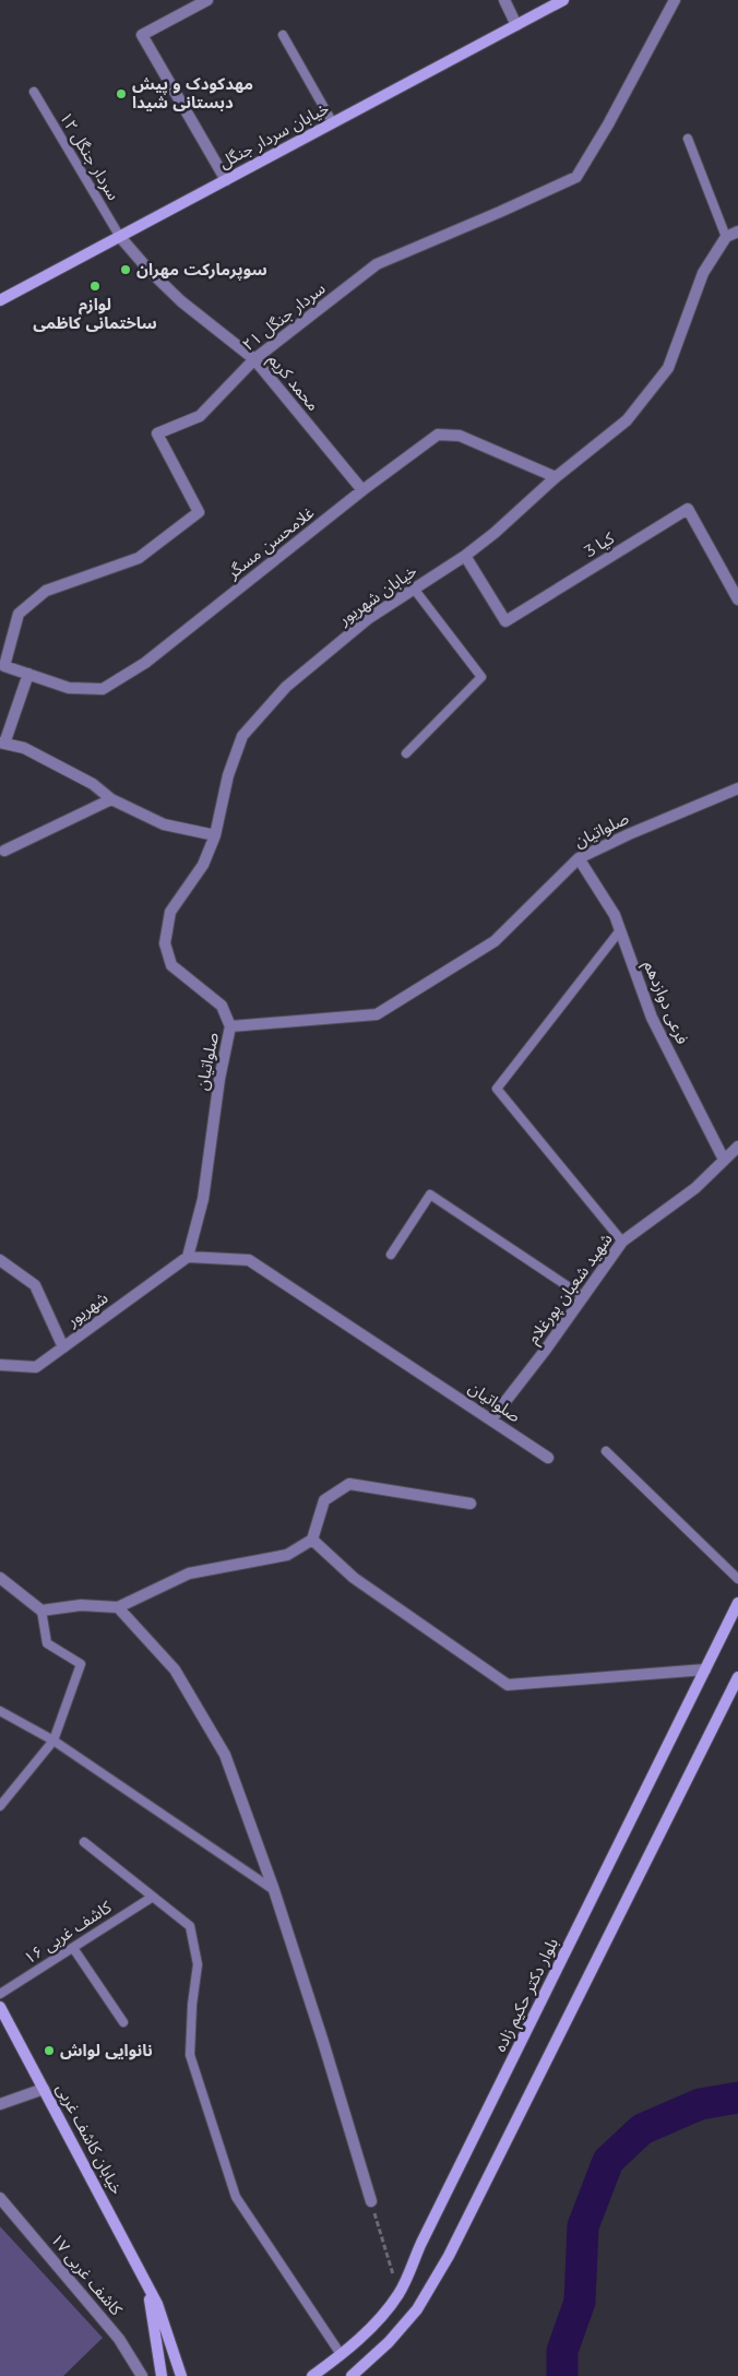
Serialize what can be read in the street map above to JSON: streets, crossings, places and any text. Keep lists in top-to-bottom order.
{
  "streets": {
    "main road": ["خیابان سردار جنگل", "بلوار دکتر حکیم زاده", "خیابان کاشف غربی"],
    "street": [
      "سردار جنگل ۲۱",
      "محمد کریم",
      "غلامحسن مسگر",
      "کیا 3",
      "خیابان شهریور",
      "صلواتیان",
      "فرعی دوازدهم",
      "شهید شعبان پورغلام",
      "شهریور",
      "کاشف غربی ۱۷"
    ],
    "lane": ["سردار جنگل ۱۲", "کاشف غربی ۱۶"]
  },
  "crossings": [
    ["خیابان سردار جنگل", "سردار جنگل ۱۲"],
    ["خیابان سردار جنگل", "محمد کریم"],
    ["سردار جنگل ۱۲", "محمد کریم"],
    ["سردار جنگل ۲۱", "محمد کریم"],
    ["سردار جنگل ۲۱", "غلامحسن مسگر"],
    ["محمد کریم", "غلامحسن مسگر"],
    ["غلامحسن مسگر", "خیابان شهریور"],
    ["کیا 3", "خیابان شهریور"],
    ["خیابان شهریور", "صلواتیان"],
    ["صلواتیان", "فرعی دوازدهم"],
    ["صلواتیان", "شهید شعبان پورغلام"],
    ["صلواتیان", "شهریور"],
    ["فرعی دوازدهم", "شهید شعبان پورغلام"]
  ],
  "places": [
    "مهدکودک و پیش دبستانی شیدا",
    "سوپرمارکت مهران",
    "لوازم ساختمانی کاظمی",
    "نانوایی لواش"
  ]
}
